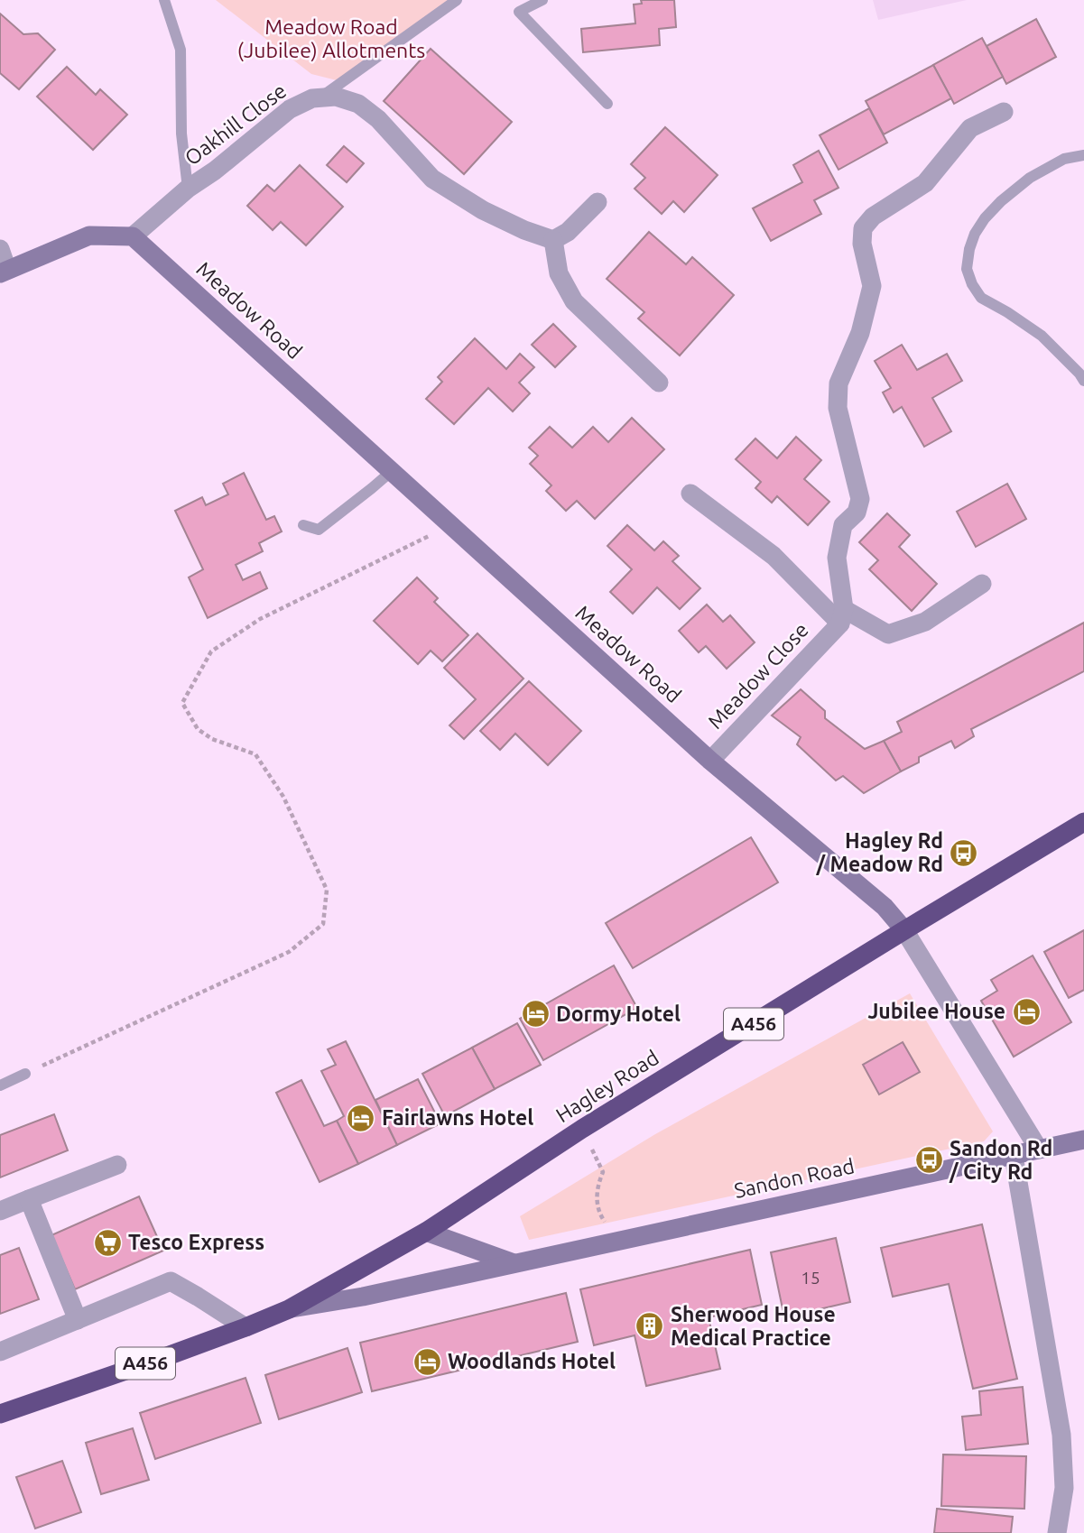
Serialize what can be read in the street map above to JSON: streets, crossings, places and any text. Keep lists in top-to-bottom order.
{
  "streets": {
    "highway": ["A456", "Hagley Road"],
    "street": [
      "Oakhill Close",
      "Meadow Road",
      "Meadow Close",
      "Sandon Road"
    ]
  },
  "crossings": [
    ["Oakhill Close", "Meadow Road"],
    ["Meadow Road", "Meadow Close"],
    ["Meadow Road", "Hagley Road"],
    ["Meadow Road", "Sandon Road"],
    ["Hagley Road", "Sandon Road"]
  ],
  "parks": ["Meadow Road (Jubilee) Allotments"],
  "places": {
    "bus stop": ["Hagley Rd / Meadow Rd", "Sandon Rd / City Rd"],
    "hotel": [
      "Jubilee House",
      "Dormy Hotel",
      "Fairlawns Hotel",
      "Woodlands Hotel"
    ],
    "supermarket": ["Tesco Express"],
    "building": ["Sherwood House Medical Practice"]
  },
  "house_numbers": ["15"]
}
